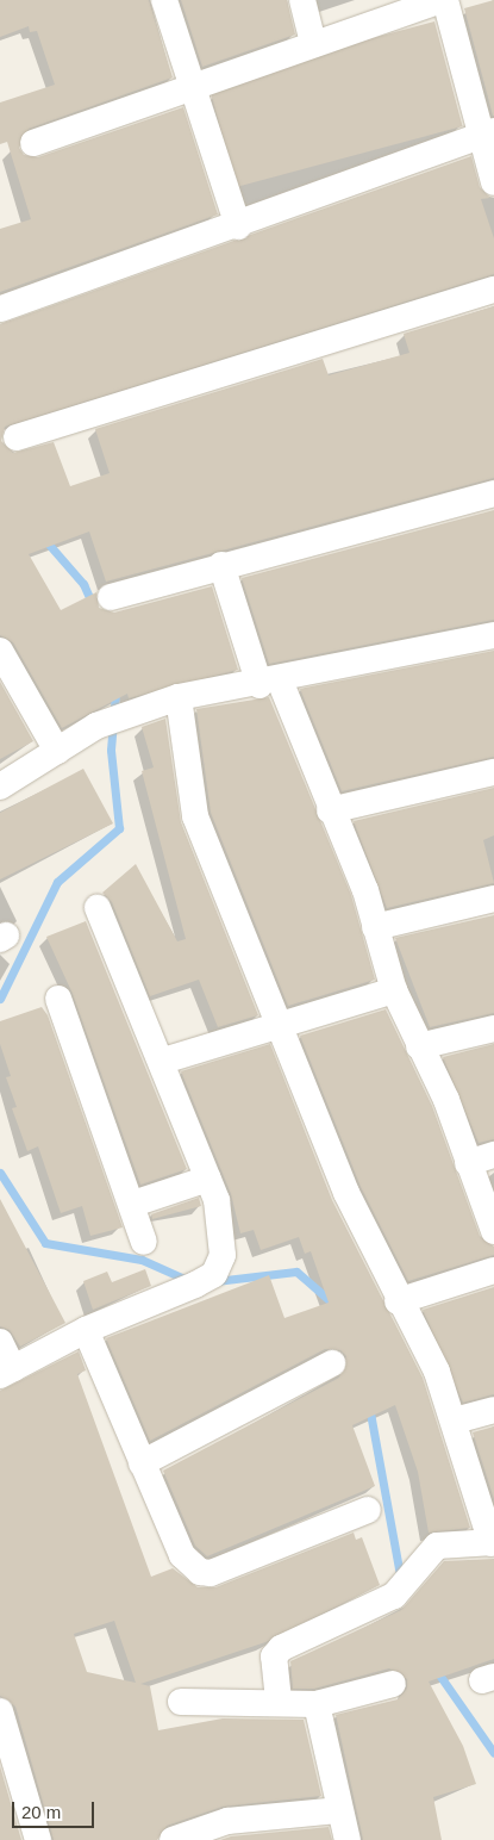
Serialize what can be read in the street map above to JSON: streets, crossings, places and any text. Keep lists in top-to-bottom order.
{
  "scale_bar": "20 m"
}
